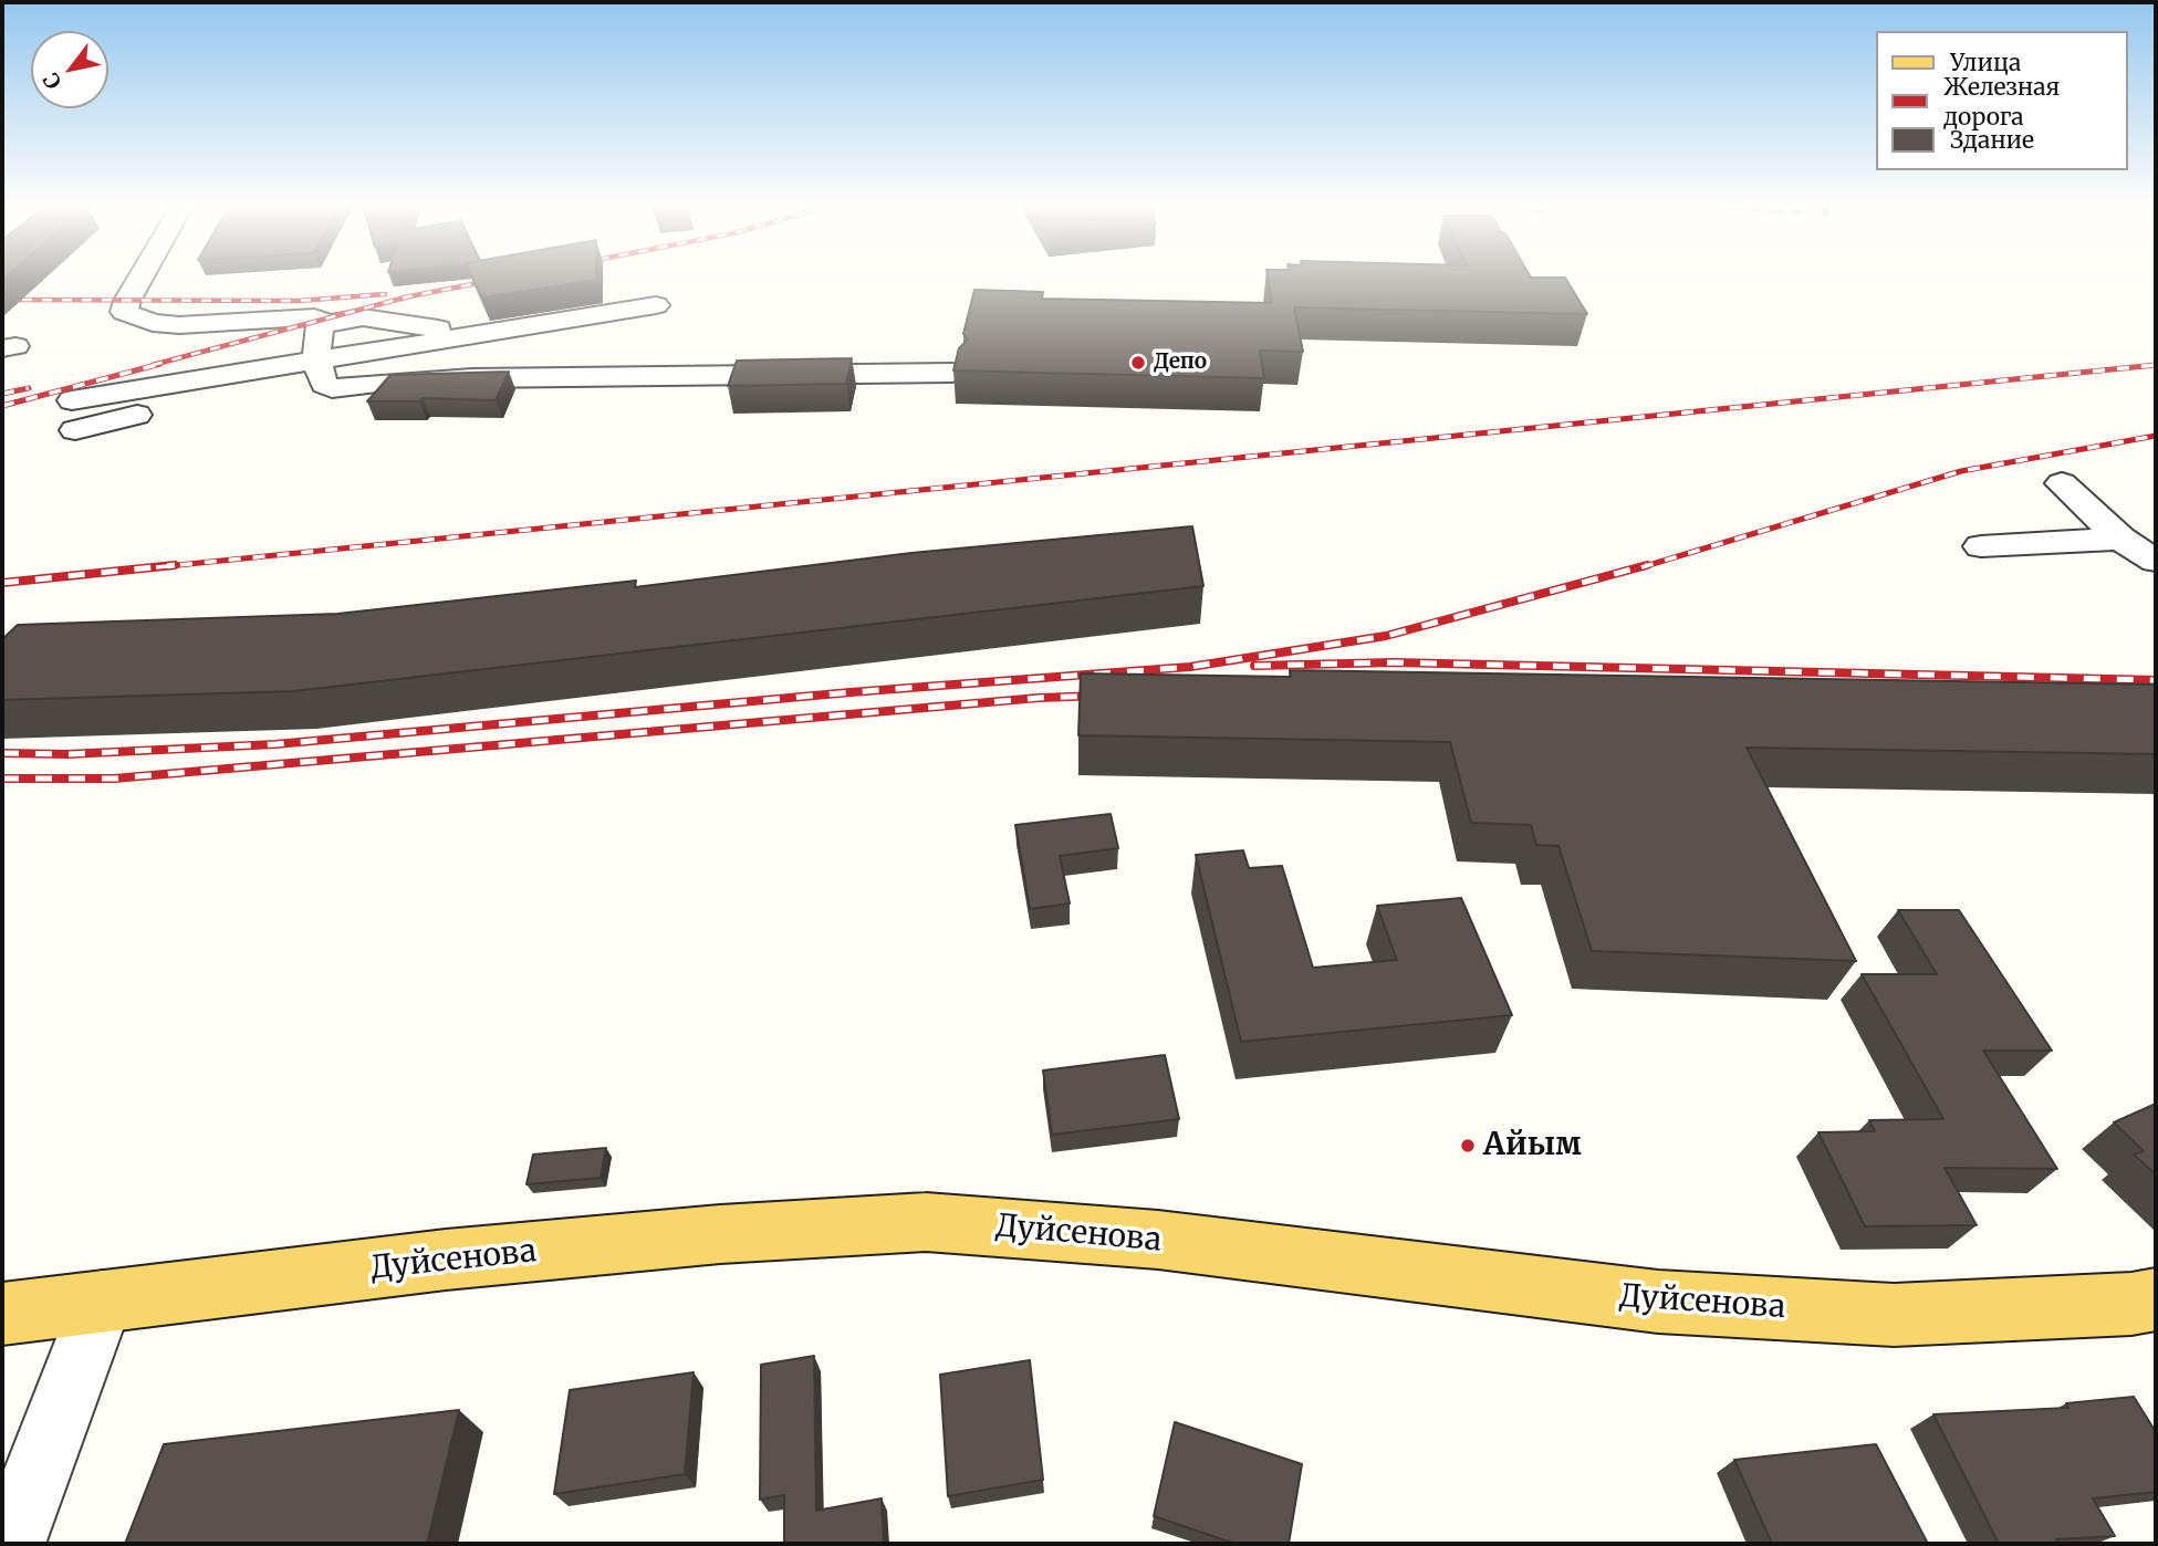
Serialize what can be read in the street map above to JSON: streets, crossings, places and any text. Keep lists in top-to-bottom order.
{
  "streets": {
    "main road": ["Дуйсенова"]
  },
  "places": ["Депо", "Айым"],
  "legend": ["Улица", "Железная дорога", "Здание"],
  "north": "bottom left"
}
